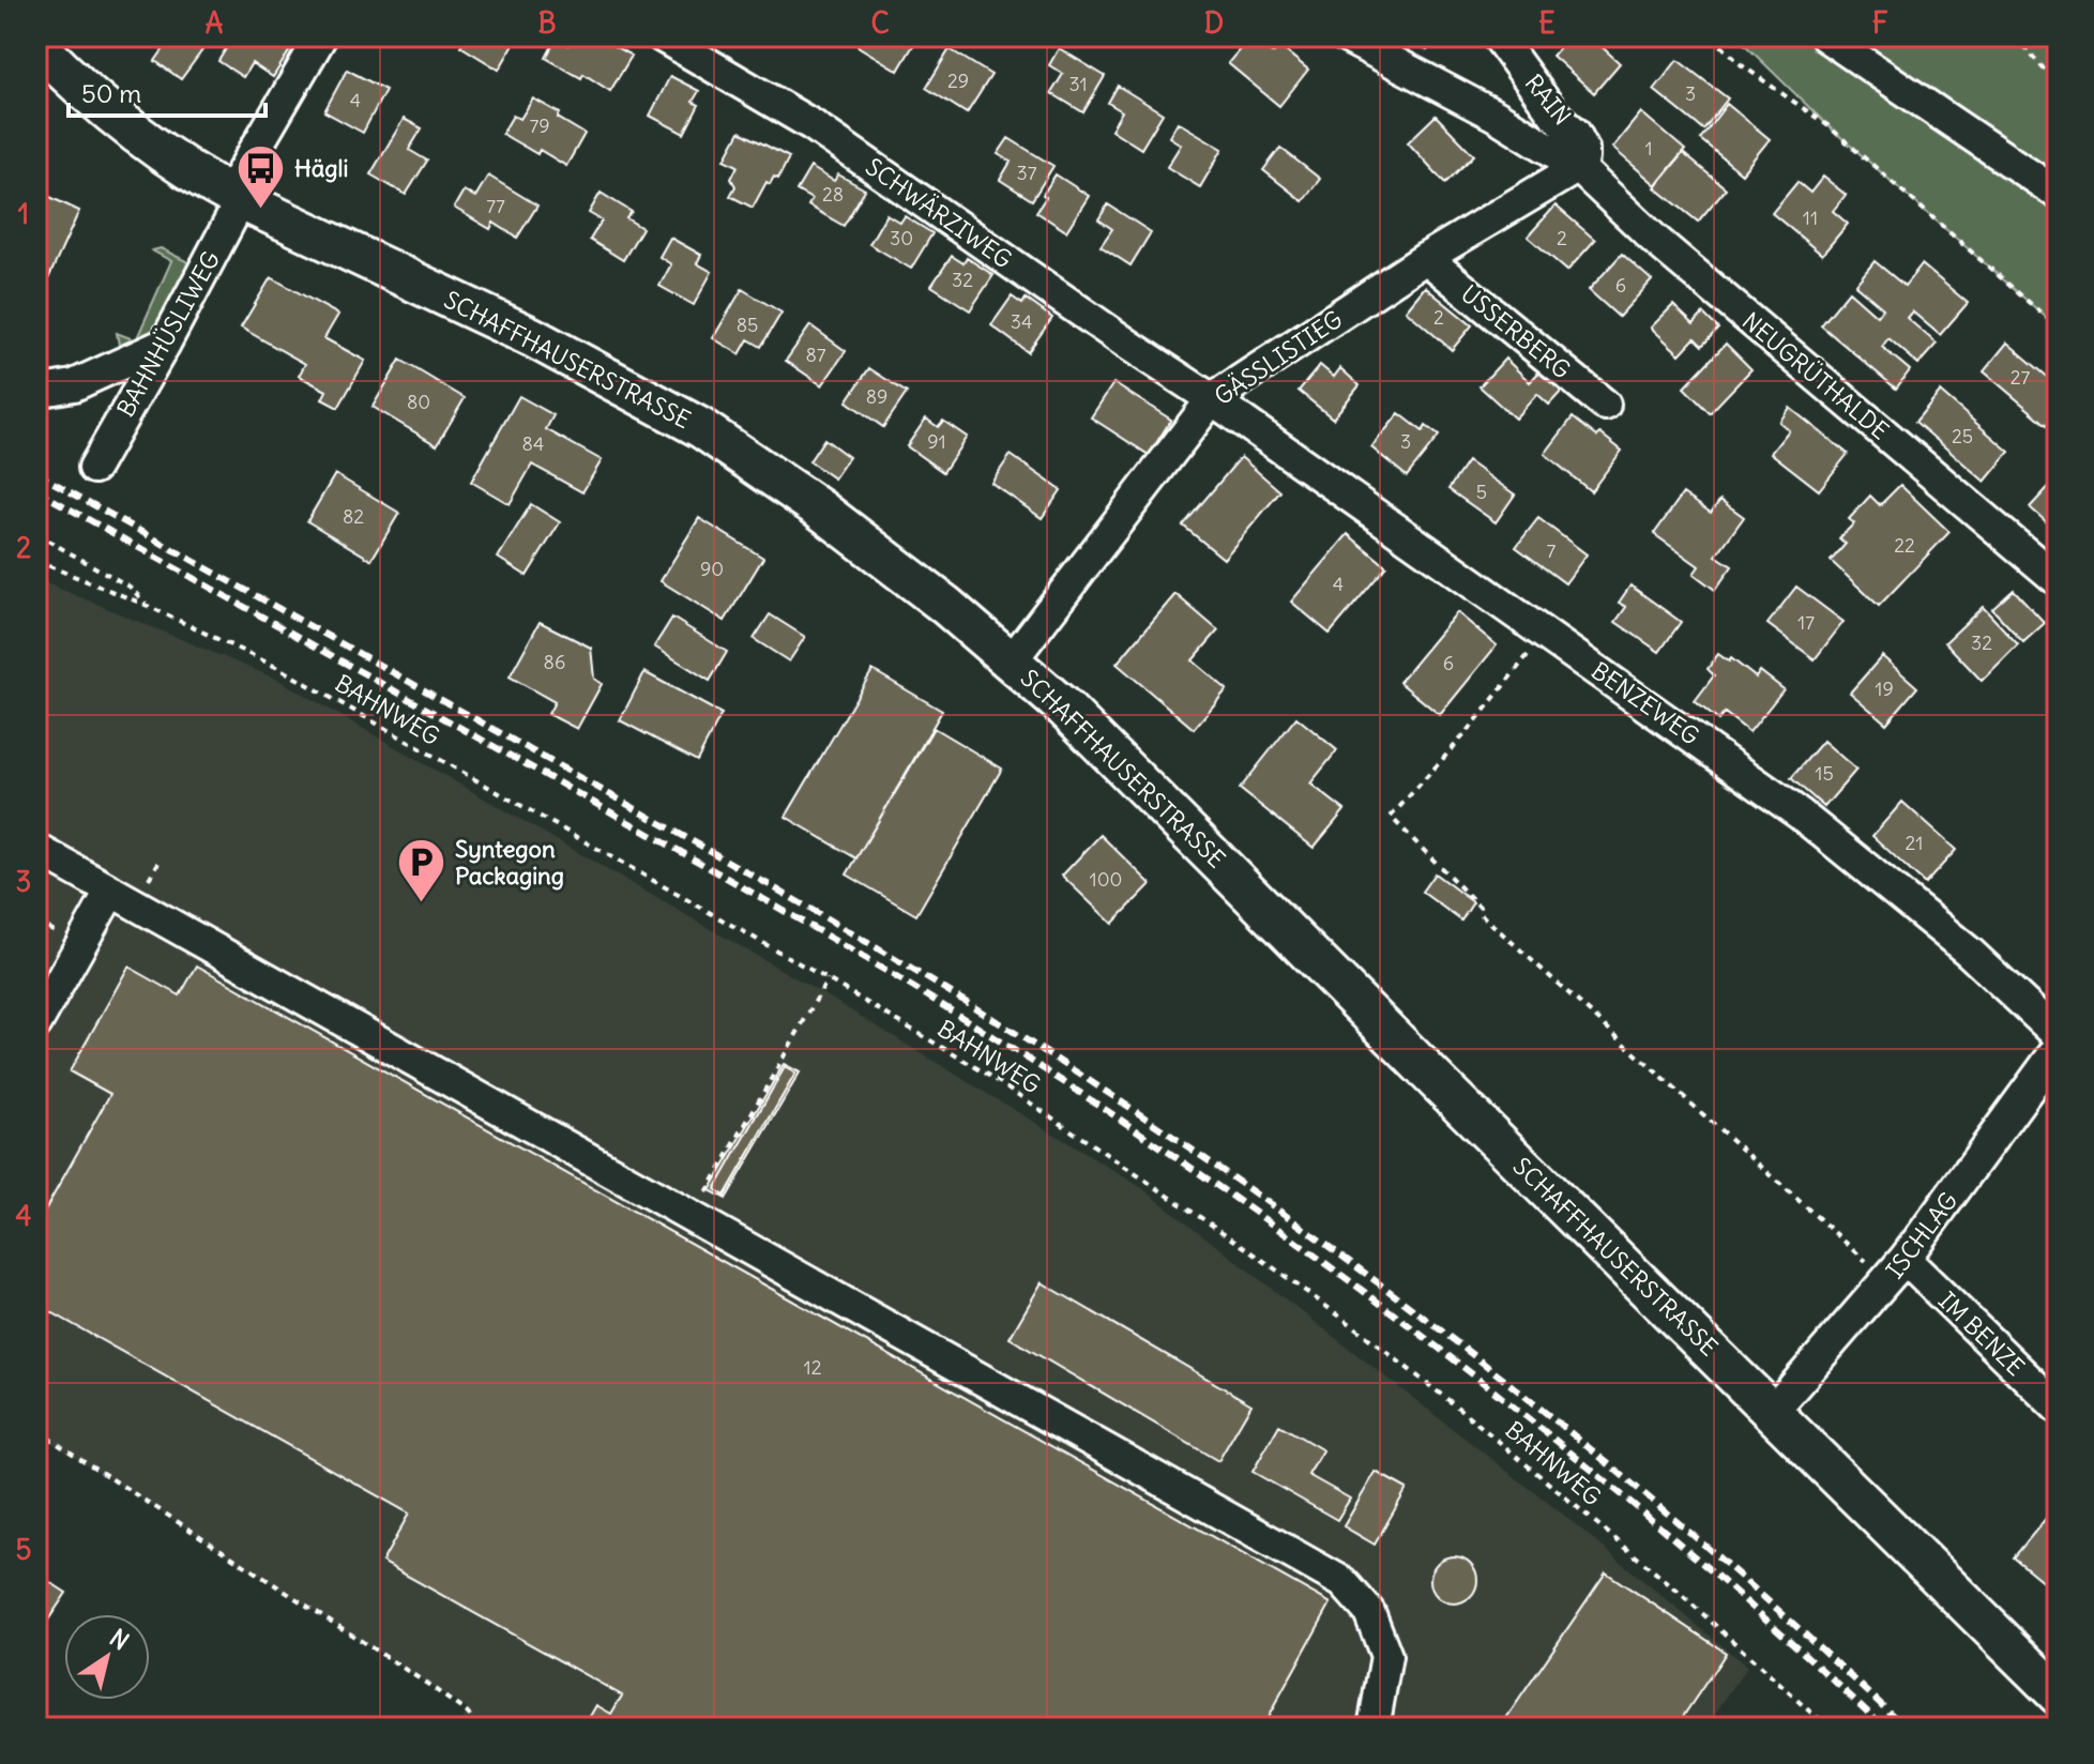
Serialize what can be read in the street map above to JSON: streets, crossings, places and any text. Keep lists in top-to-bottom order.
{
  "streets": {
    "main road": ["SCHAFFHAUSERSTRASSE"],
    "street": [
      "RAIN",
      "SCHWÄRZIWEG",
      "USSERBERG",
      "BAHNHÜSLIWEG",
      "GÄSSLISTIEG",
      "NEUGRÜTHALDE",
      "BENZEWEG",
      "ISCHLAG",
      "IM BENZE"
    ],
    "path": ["BAHNWEG"]
  },
  "crossings": [
    ["RAIN", "GÄSSLISTIEG"],
    ["RAIN", "NEUGRÜTHALDE"],
    ["SCHWÄRZIWEG", "GÄSSLISTIEG"],
    ["SCHWÄRZIWEG", "BENZEWEG"],
    ["USSERBERG", "GÄSSLISTIEG"],
    ["BAHNHÜSLIWEG", "SCHAFFHAUSERSTRASSE"],
    ["GÄSSLISTIEG", "SCHAFFHAUSERSTRASSE"],
    ["GÄSSLISTIEG", "NEUGRÜTHALDE"],
    ["GÄSSLISTIEG", "BENZEWEG"],
    ["SCHAFFHAUSERSTRASSE", "ISCHLAG"],
    ["ISCHLAG", "IM BENZE"]
  ],
  "places": {
    "bus stop": ["Hägli"],
    "parking": ["Syntegon Packaging"]
  },
  "house_numbers": [
    "29",
    "31",
    "3",
    "4",
    "79",
    "1",
    "37",
    "28",
    "77",
    "11",
    "30",
    "2",
    "32",
    "6",
    "2",
    "34",
    "85",
    "87",
    "27",
    "89",
    "80",
    "25",
    "91",
    "3",
    "84",
    "5",
    "82",
    "22",
    "7",
    "90",
    "4",
    "17",
    "32",
    "86",
    "6",
    "19",
    "15",
    "21",
    "100",
    "12"
  ],
  "scale_bar": "50 m",
  "north": "top right",
  "grid": {
    "columns": [
      "A",
      "B",
      "C",
      "D",
      "E",
      "F"
    ],
    "rows": [
      "1",
      "2",
      "3",
      "4",
      "5"
    ]
  }
}
